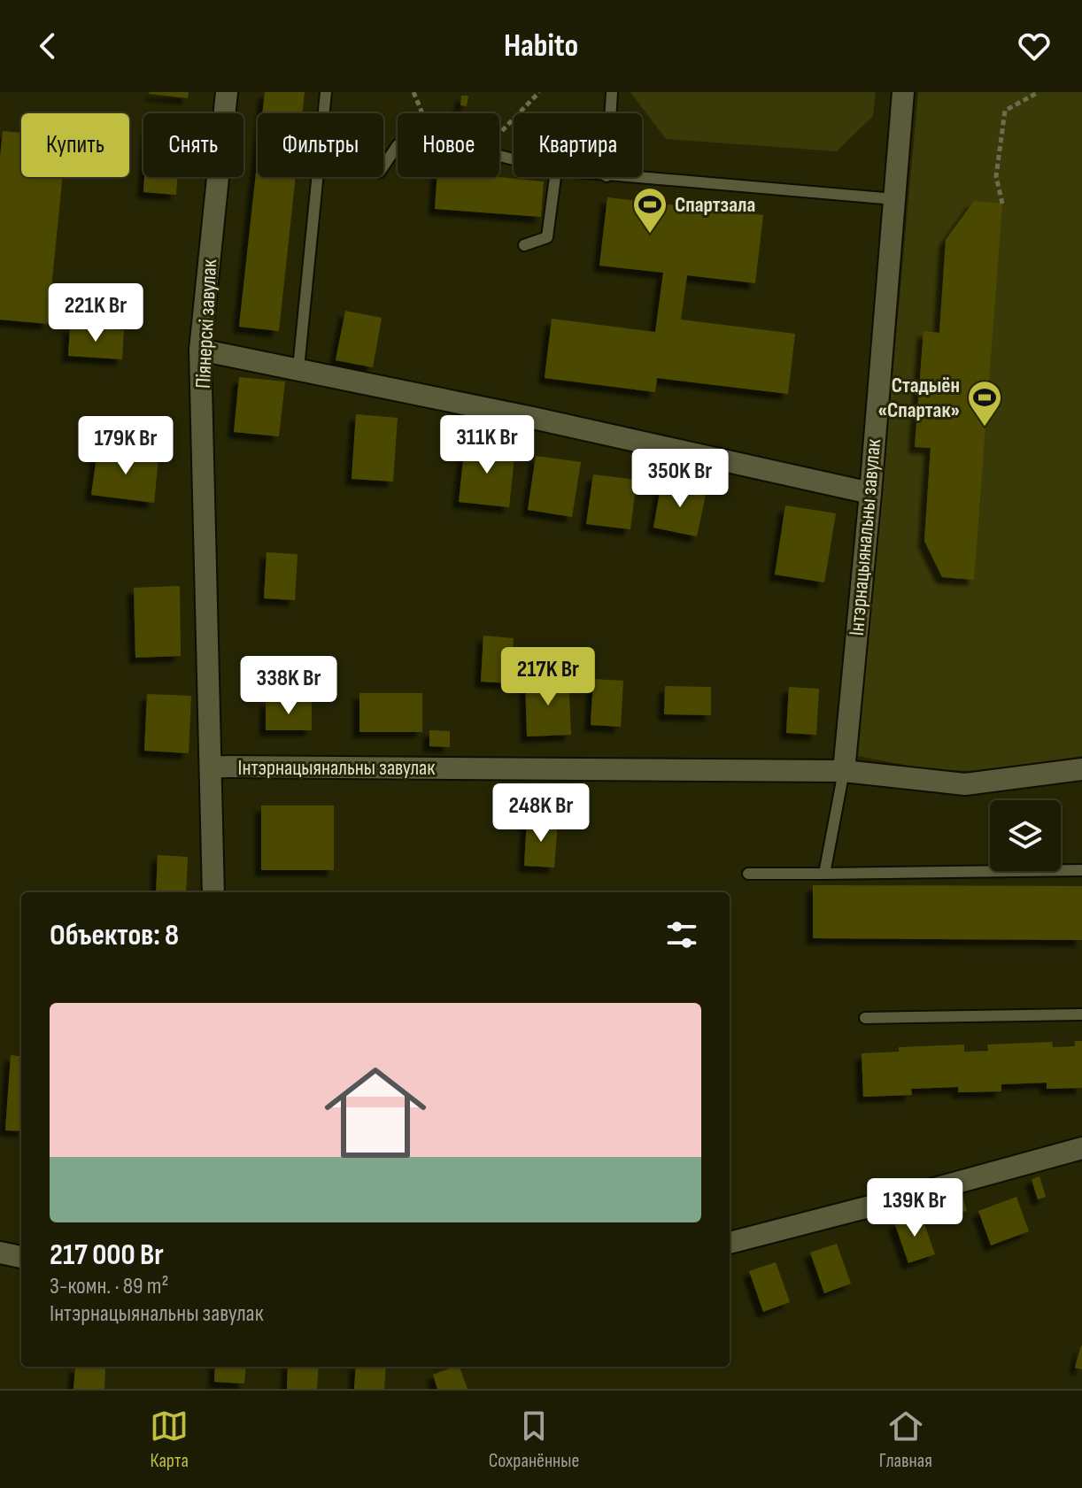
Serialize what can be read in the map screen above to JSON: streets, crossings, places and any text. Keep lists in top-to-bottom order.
{
  "streets": {
    "street": ["Піянерскі завулак", "Інтэрнацыянальны завулак"]
  },
  "crossings": [
    ["Піянерскі завулак", "Інтэрнацыянальны завулак"]
  ],
  "places": {
    "sports": ["Спартзала", "Стадыён «Спартак»"]
  },
  "page": {
    "header": "Habito",
    "chip": [
      "Купить",
      "Снять",
      "Фильтры",
      "Новое",
      "Квартира"
    ],
    "price": [
      "221K Br",
      "311K Br",
      "179K Br",
      "350K Br",
      "217K Br",
      "338K Br",
      "248K Br",
      "139K Br"
    ],
    "heading": "Объектов: 8",
    "list": [
      {
        "name": "217 000 Br",
        "note": "3-комн. · 89 m² · Інтэрнацыянальны завулак"
      }
    ],
    "tabs": ["Карта", "Сохранённые", "Главная"]
  }
}
